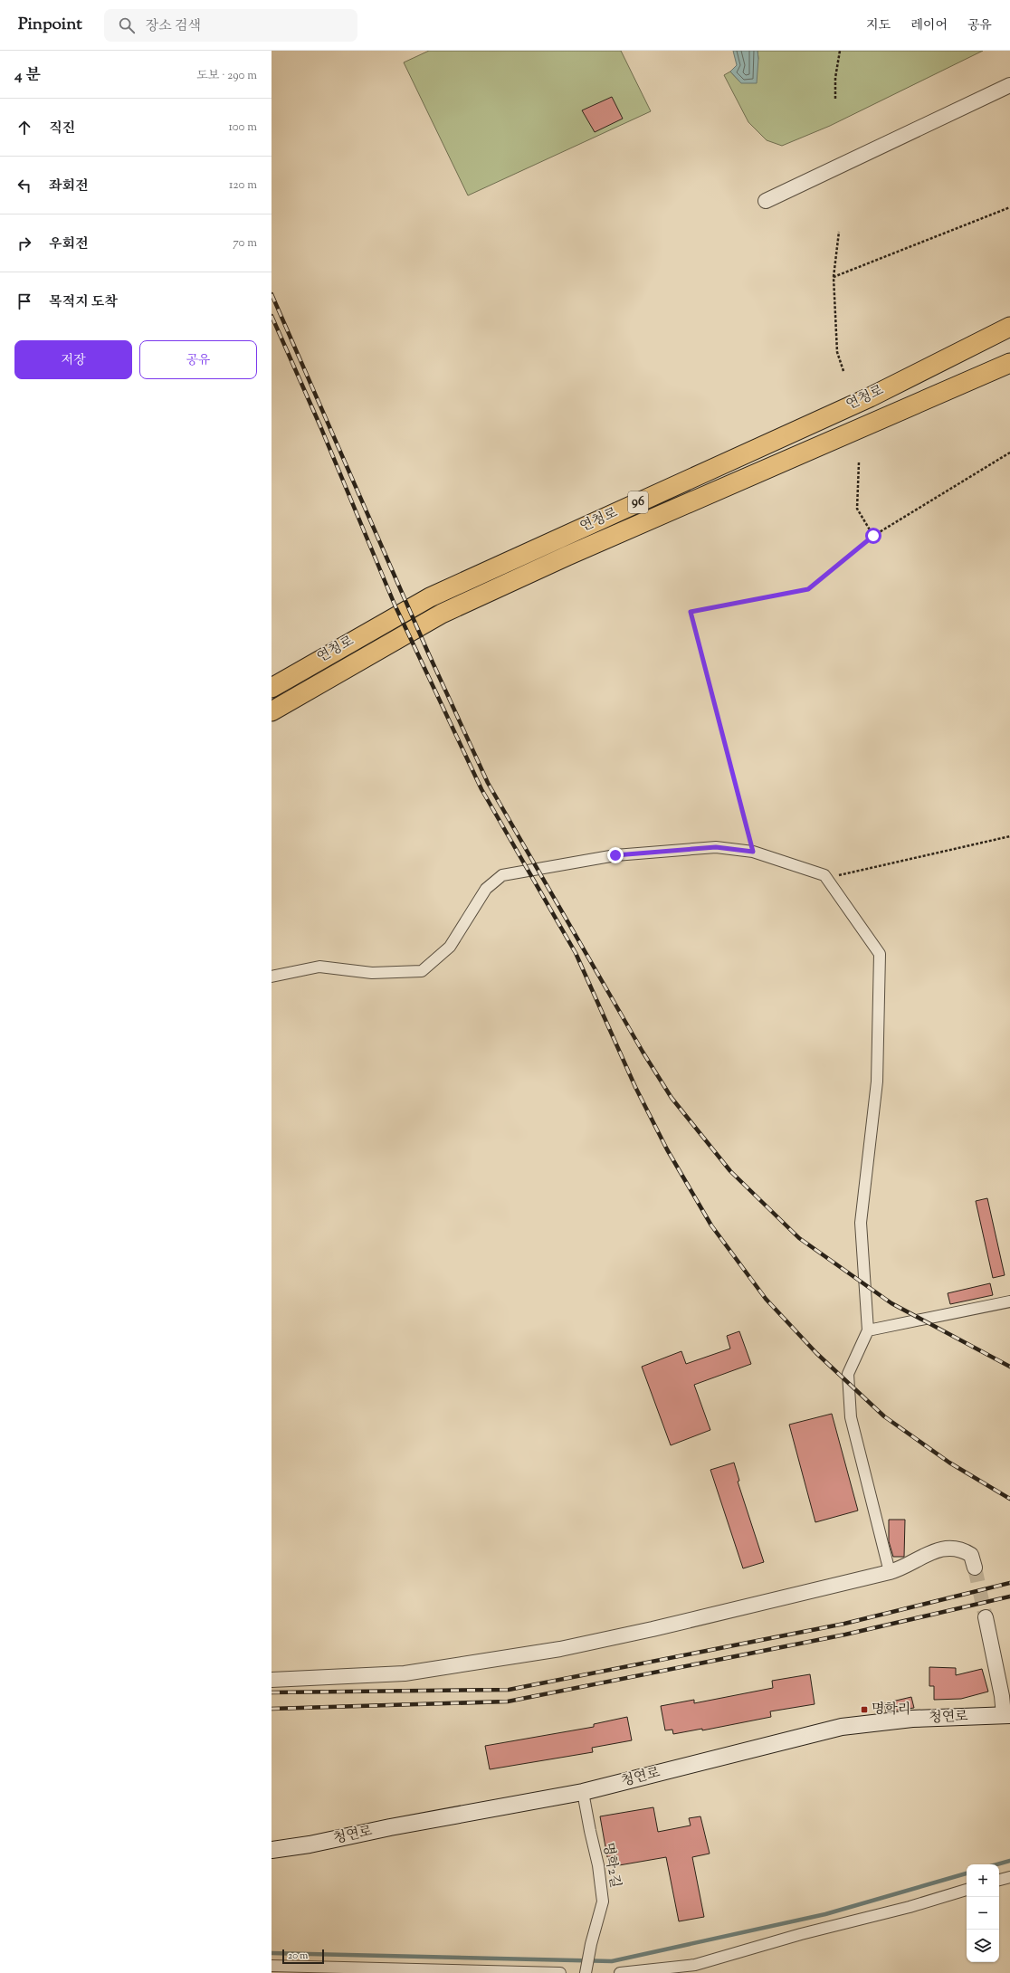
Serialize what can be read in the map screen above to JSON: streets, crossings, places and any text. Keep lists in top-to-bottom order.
{
  "streets": {
    "highway": ["연청로", "96"],
    "main road": ["청연로"],
    "street": ["명학2길"]
  },
  "crossings": [
    ["청연로", "명학2길"]
  ],
  "places": {
    "transit": ["명학리"]
  },
  "scale_bar": "20 m",
  "page": {
    "header": "Pinpoint",
    "search": "장소 검색",
    "nav": ["지도", "레이어", "공유"],
    "heading": ["4 분", "도보 · 290 m"],
    "list": [
      ["직진", "100 m"],
      ["좌회전", "120 m"],
      ["우회전", "70 m"],
      "목적지 도착"
    ],
    "buttons": ["저장", "공유"],
    "map_buttons": ["+", "−"],
    "scale": "20 m"
  }
}
